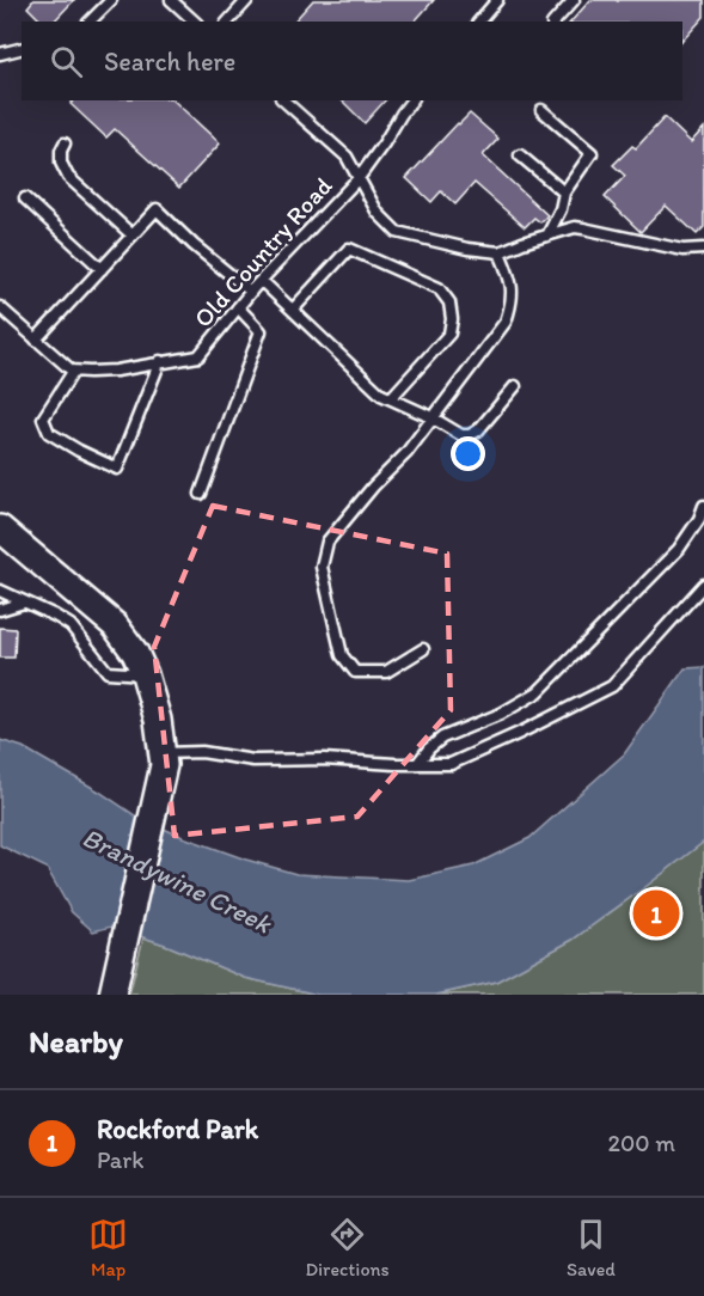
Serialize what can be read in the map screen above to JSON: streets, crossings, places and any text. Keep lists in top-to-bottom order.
{
  "streets": {
    "lane": ["Old Country Road"]
  },
  "water": ["Brandywine Creek"],
  "page": {
    "search": "Search here",
    "pins": "1",
    "heading": "Nearby",
    "list": [
      {
        "mark": "1",
        "name": "Rockford Park",
        "note": "Park",
        "value": "200 m"
      }
    ],
    "nav": ["Map", "Directions", "Saved"]
  }
}
